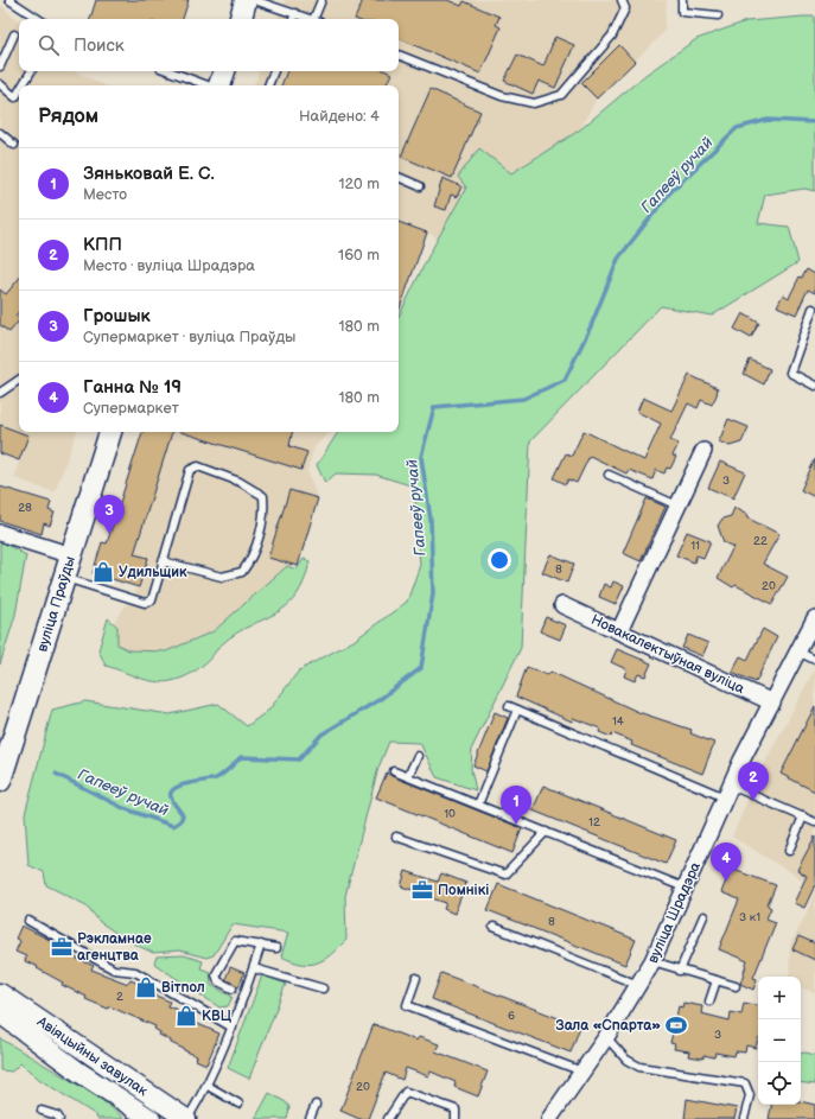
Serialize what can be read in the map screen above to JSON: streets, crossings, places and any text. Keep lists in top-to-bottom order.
{
  "streets": {
    "main road": ["вуліца Праўды"],
    "street": ["Новакалектыўная вуліца", "вуліца Шрадэра", "Авіяцыйны завулак"]
  },
  "crossings": [
    ["Новакалектыўная вуліца", "вуліца Шрадэра"]
  ],
  "water": ["Гапееў ручай"],
  "places": {
    "shop": ["Удильщик", "Вітпол", "КВЦ"],
    "office": ["Помнікі", "Рэкламнае агенцтва"],
    "sports": ["Зала «Спарта»"]
  },
  "house_numbers": [
    "3",
    "28",
    "22",
    "11",
    "8",
    "20",
    "14",
    "10",
    "12",
    "3 к1",
    "8",
    "2",
    "6",
    "3",
    "20"
  ],
  "page": {
    "search": "Поиск",
    "heading": ["Рядом", "Найдено: 4"],
    "list": [
      {
        "mark": "1",
        "name": "Зяньковай Е. С.",
        "note": "Место",
        "value": "120 m"
      },
      {
        "mark": "2",
        "name": "КПП",
        "note": "Место · вуліца Шрадэра",
        "value": "160 m"
      },
      {
        "mark": "3",
        "name": "Грошык",
        "note": "Супермаркет · вуліца Праўды",
        "value": "180 m"
      },
      {
        "mark": "4",
        "name": "Ганна № 19",
        "note": "Супермаркет",
        "value": "180 m"
      }
    ],
    "pins": [
      "3",
      "2",
      "1",
      "4"
    ],
    "map_buttons": ["+", "−"]
  }
}
